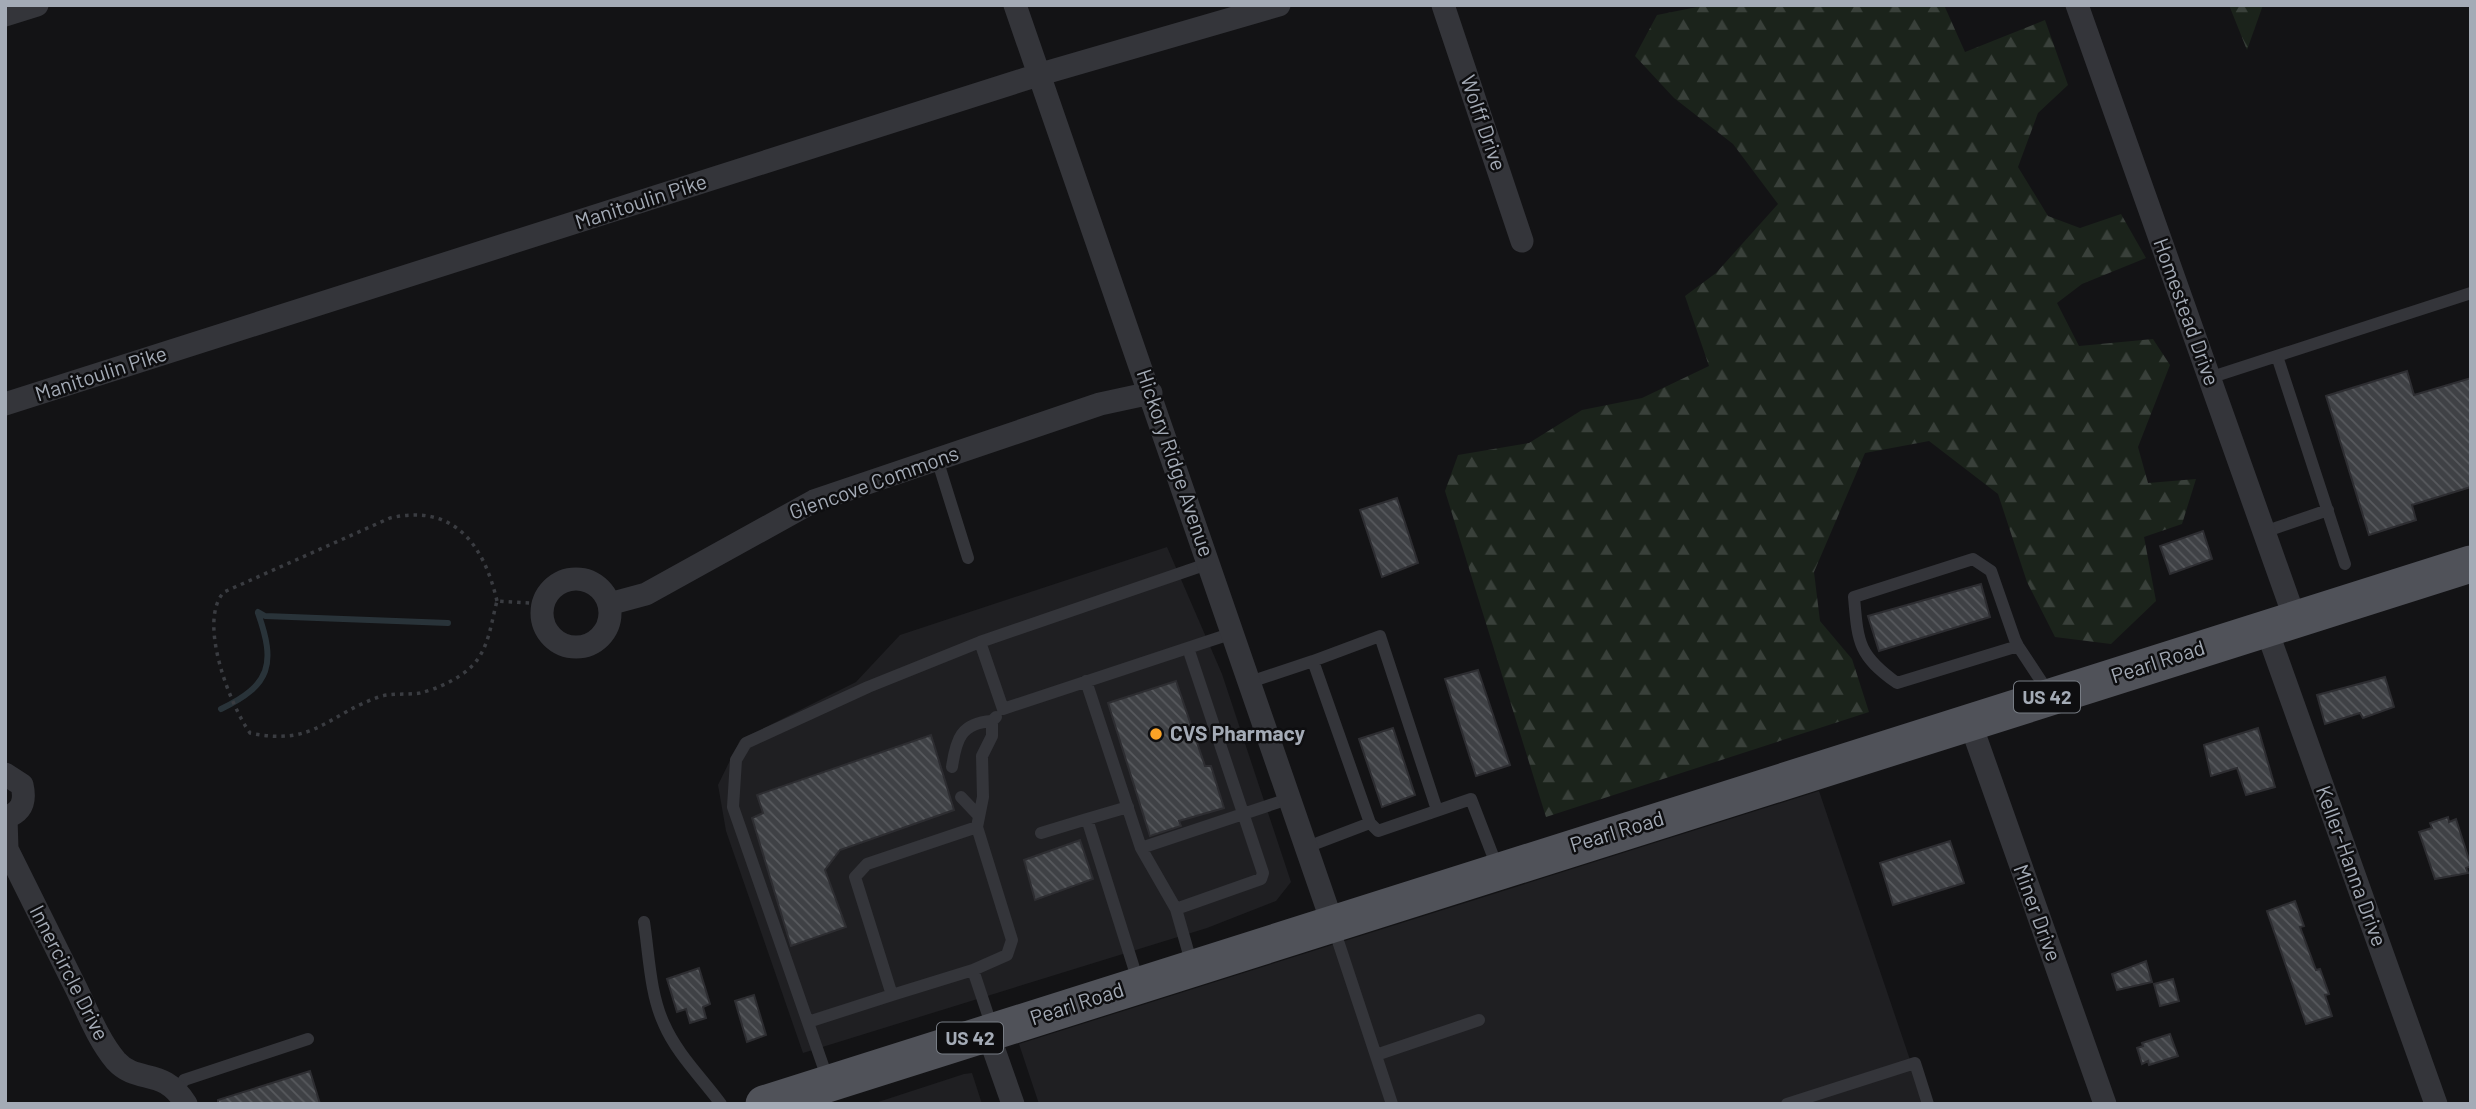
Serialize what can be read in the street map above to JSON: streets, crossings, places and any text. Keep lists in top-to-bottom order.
{
  "streets": {
    "main road": ["Pearl Road", "US 42"],
    "street": [
      "Wolff Drive",
      "Manitoulin Pike",
      "Homestead Drive",
      "Hickory Ridge Avenue",
      "Glencove Commons",
      "Keller-Hanna Drive",
      "Miner Drive",
      "Innercircle Drive"
    ]
  },
  "crossings": [
    ["Manitoulin Pike", "Hickory Ridge Avenue"],
    ["Homestead Drive", "Pearl Road"],
    ["Homestead Drive", "Keller-Hanna Drive"],
    ["Hickory Ridge Avenue", "Glencove Commons"],
    ["Hickory Ridge Avenue", "Pearl Road"],
    ["Pearl Road", "Keller-Hanna Drive"],
    ["Pearl Road", "Miner Drive"]
  ],
  "places": ["CVS Pharmacy"]
}
